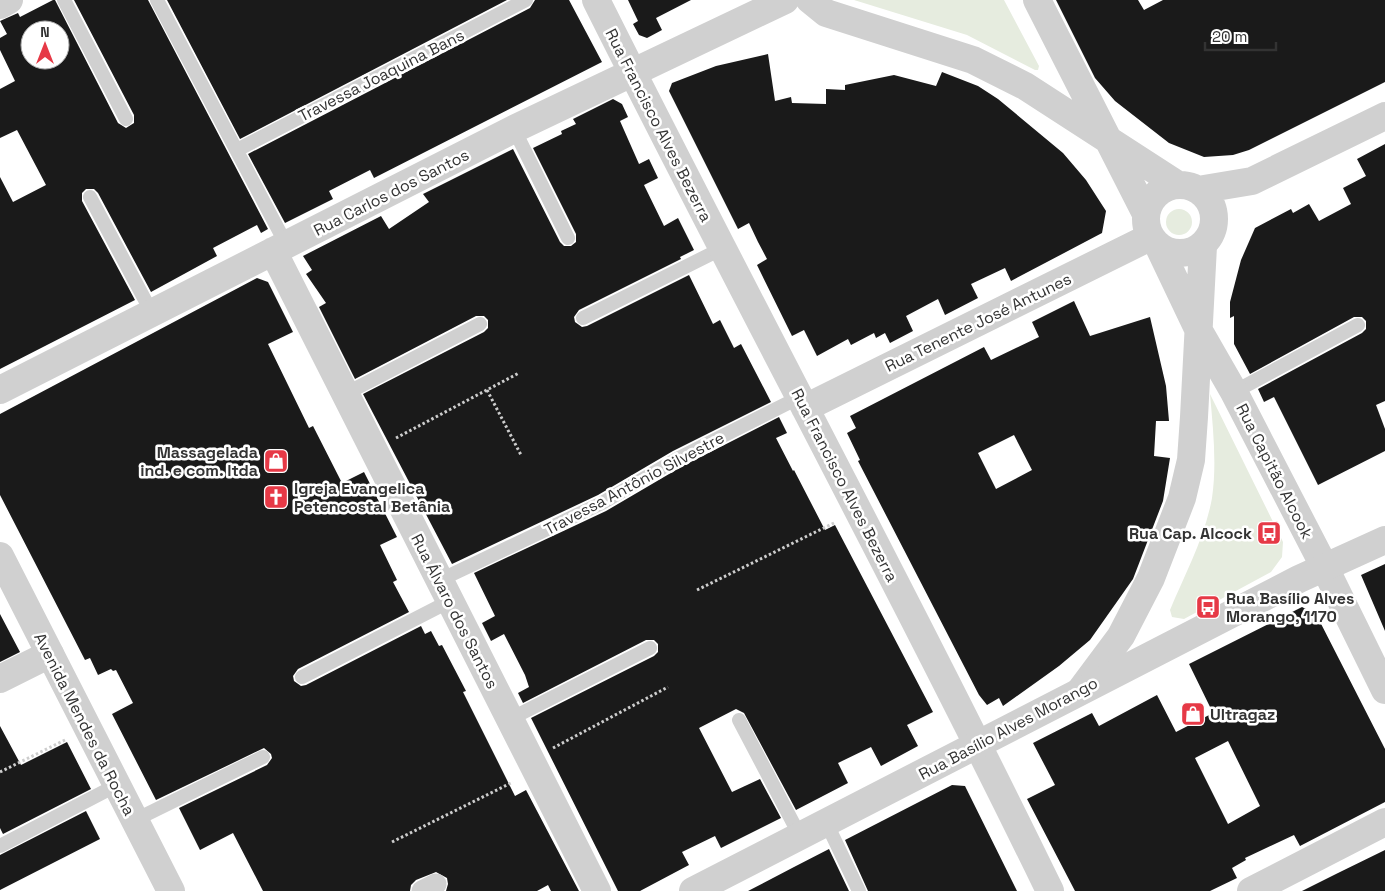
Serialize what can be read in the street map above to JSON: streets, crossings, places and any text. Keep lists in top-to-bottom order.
{
  "streets": {
    "street": [
      "Rua Francisco Alves Bezerra",
      "Rua Carlos dos Santos",
      "Rua Tenente José Antunes",
      "Rua Capitão Alcook",
      "Rua Álvaro dos Santos",
      "Avenida Mendes da Rocha",
      "Rua Basílio Alves Morango"
    ],
    "lane": ["Travessa Joaquina Bans", "Travessa Antônio Silvestre"]
  },
  "crossings": [
    ["Rua Francisco Alves Bezerra", "Rua Carlos dos Santos"],
    ["Rua Francisco Alves Bezerra", "Rua Tenente José Antunes"],
    ["Rua Francisco Alves Bezerra", "Travessa Antônio Silvestre"],
    ["Rua Francisco Alves Bezerra", "Rua Basílio Alves Morango"],
    ["Rua Carlos dos Santos", "Rua Álvaro dos Santos"],
    ["Rua Tenente José Antunes", "Rua Capitão Alcook"],
    ["Rua Tenente José Antunes", "Travessa Antônio Silvestre"],
    ["Rua Capitão Alcook", "Rua Basílio Alves Morango"],
    ["Travessa Antônio Silvestre", "Rua Álvaro dos Santos"]
  ],
  "places": {
    "shop": ["Massagelada ind. e com. ltda", "Ultragaz"],
    "church": ["Igreja Evangelica Petencostal Betânia"],
    "bus stop": ["Rua Cap. Alcock", "Rua Basílio Alves Morango, 1170"]
  },
  "scale_bar": "20 m",
  "north": "top"
}
